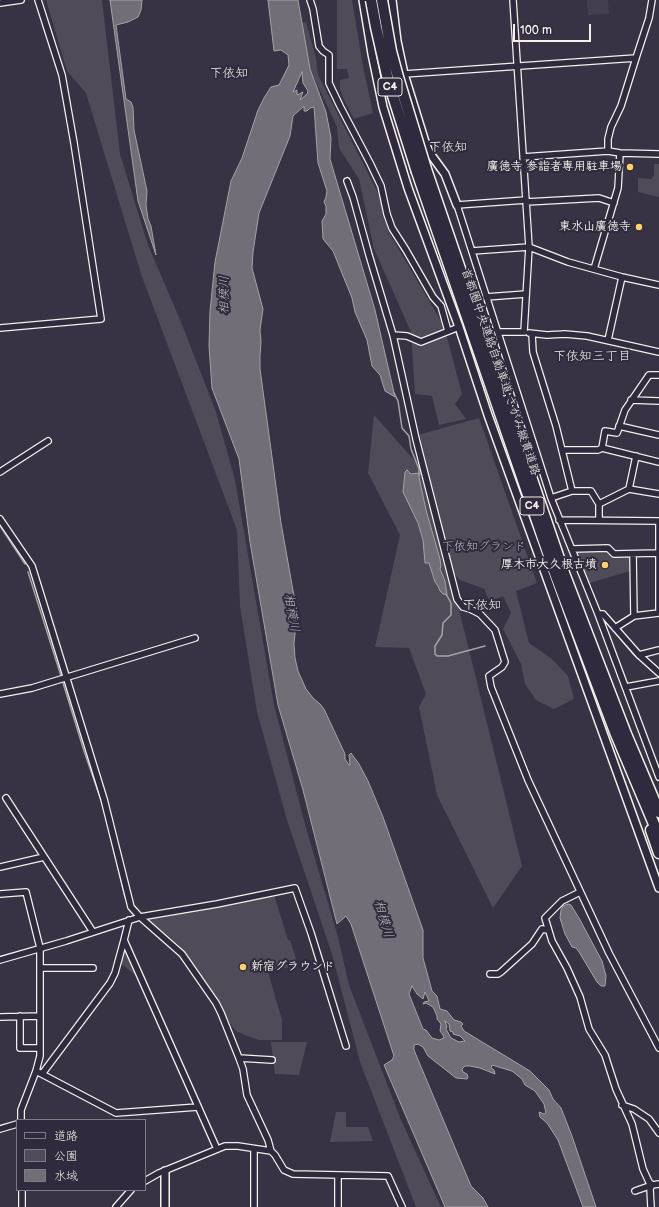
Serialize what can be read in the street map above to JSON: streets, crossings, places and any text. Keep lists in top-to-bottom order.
{
  "streets": {
    "highway": ["C4", "首都圏中央連絡自動車道;さがみ縦貫道路"]
  },
  "districts": [
    "下依知",
    "下依知",
    "下依知三丁目",
    "下依知"
  ],
  "water": ["相模川"],
  "parks": ["下依知グランド"],
  "places": [
    "廣徳寺 参詣者専用駐車場",
    "東水山廣徳寺",
    "厚木市大久根古墳",
    "新宿グラウンド"
  ],
  "legend": ["道路", "公園", "水域"],
  "scale_bar": "100 m"
}
